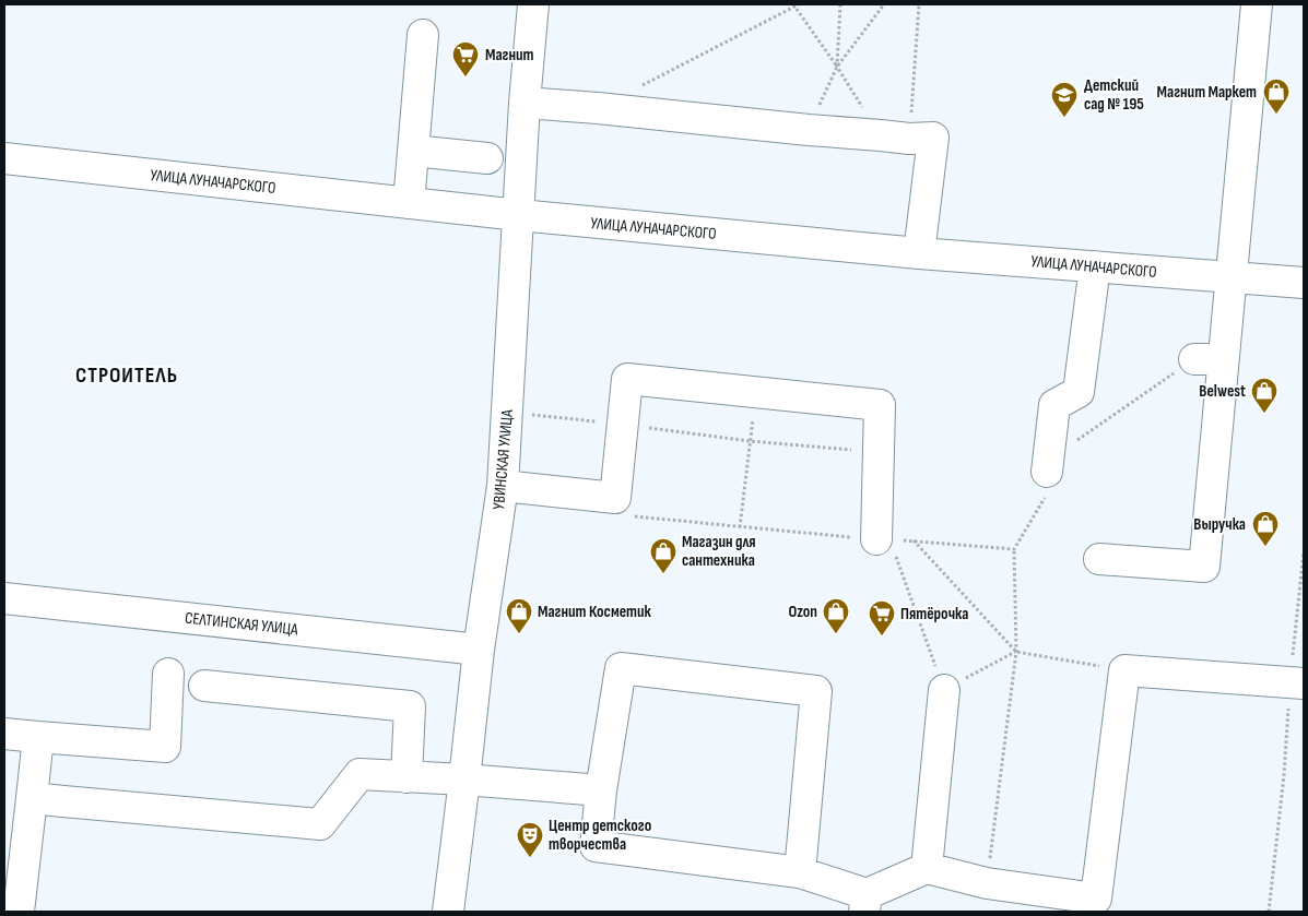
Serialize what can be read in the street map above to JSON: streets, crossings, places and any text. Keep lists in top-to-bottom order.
{
  "streets": {
    "street": ["УЛИЦА ЛУНАЧАРСКОГО", "УВИНСКАЯ УЛИЦА", "СЕЛТИНСКАЯ УЛИЦА"]
  },
  "crossings": [
    ["УЛИЦА ЛУНАЧАРСКОГО", "УВИНСКАЯ УЛИЦА"],
    ["УВИНСКАЯ УЛИЦА", "СЕЛТИНСКАЯ УЛИЦА"]
  ],
  "districts": ["СТРОИТЕЛЬ"],
  "places": {
    "supermarket": ["Магнит", "Пятёрочка"],
    "shop": [
      "Магнит Маркет",
      "Belwest",
      "Выручка",
      "Магазин для сантехника",
      "Магнит Косметик",
      "Ozon"
    ],
    "school or university": ["Детский сад № 195"],
    "theatre": ["Центр детского творчества"]
  }
}
